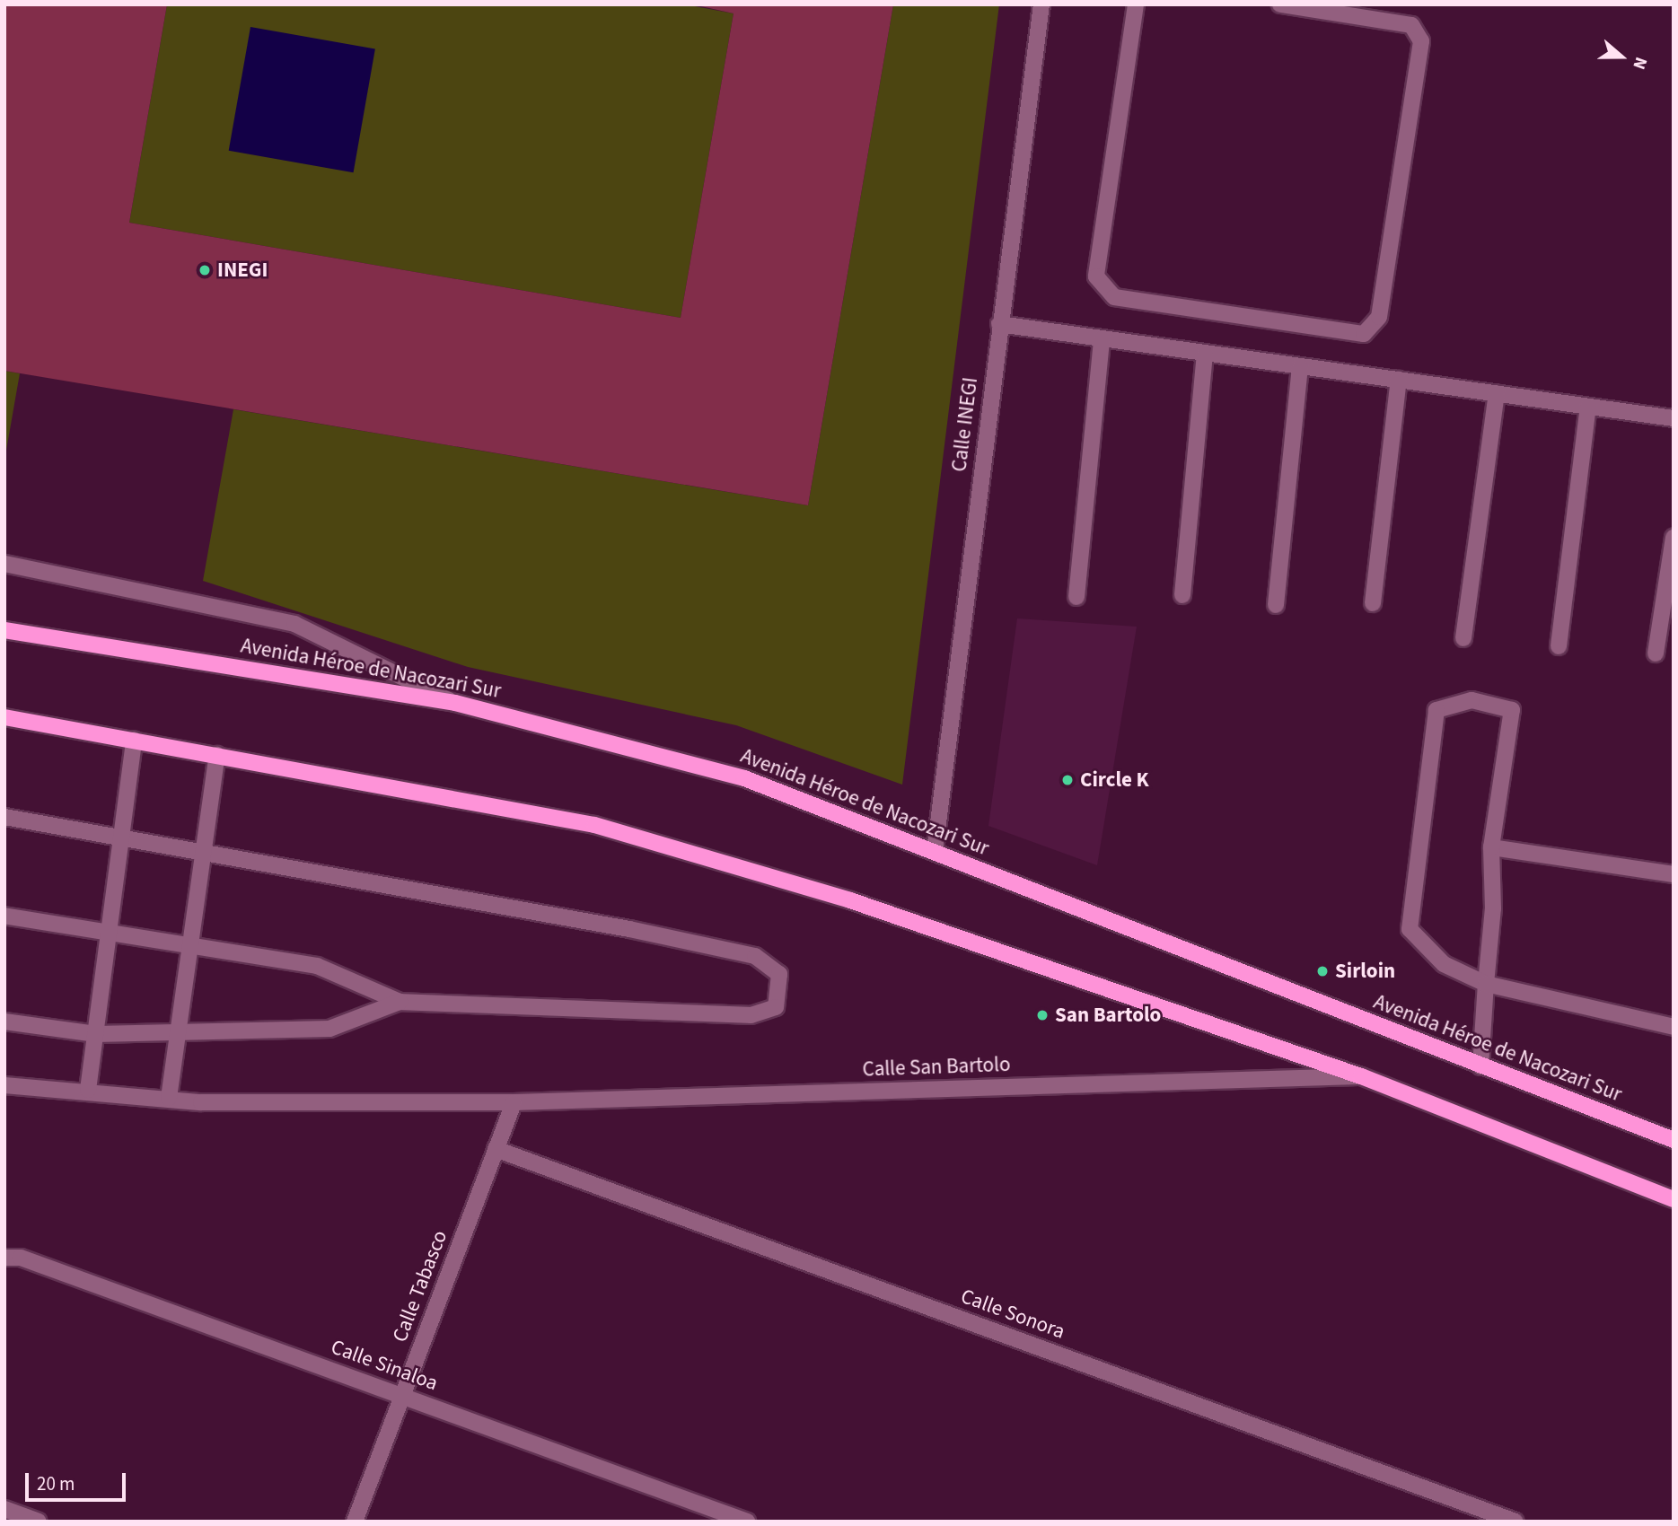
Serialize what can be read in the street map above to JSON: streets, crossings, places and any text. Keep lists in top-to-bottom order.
{
  "streets": {
    "main road": ["Avenida Héroe de Nacozari Sur"],
    "street": [
      "Calle INEGI",
      "Calle San Bartolo",
      "Calle Tabasco",
      "Calle Sonora",
      "Calle Sinaloa"
    ]
  },
  "crossings": [
    ["Calle INEGI", "Avenida Héroe de Nacozari Sur"],
    ["Calle San Bartolo", "Calle Tabasco"],
    ["Calle Tabasco", "Calle Sonora"],
    ["Calle Tabasco", "Calle Sinaloa"]
  ],
  "places": [
    "INEGI",
    "Circle K",
    "Sirloin",
    "San Bartolo"
  ],
  "scale_bar": "20 m",
  "north": "right"
}
